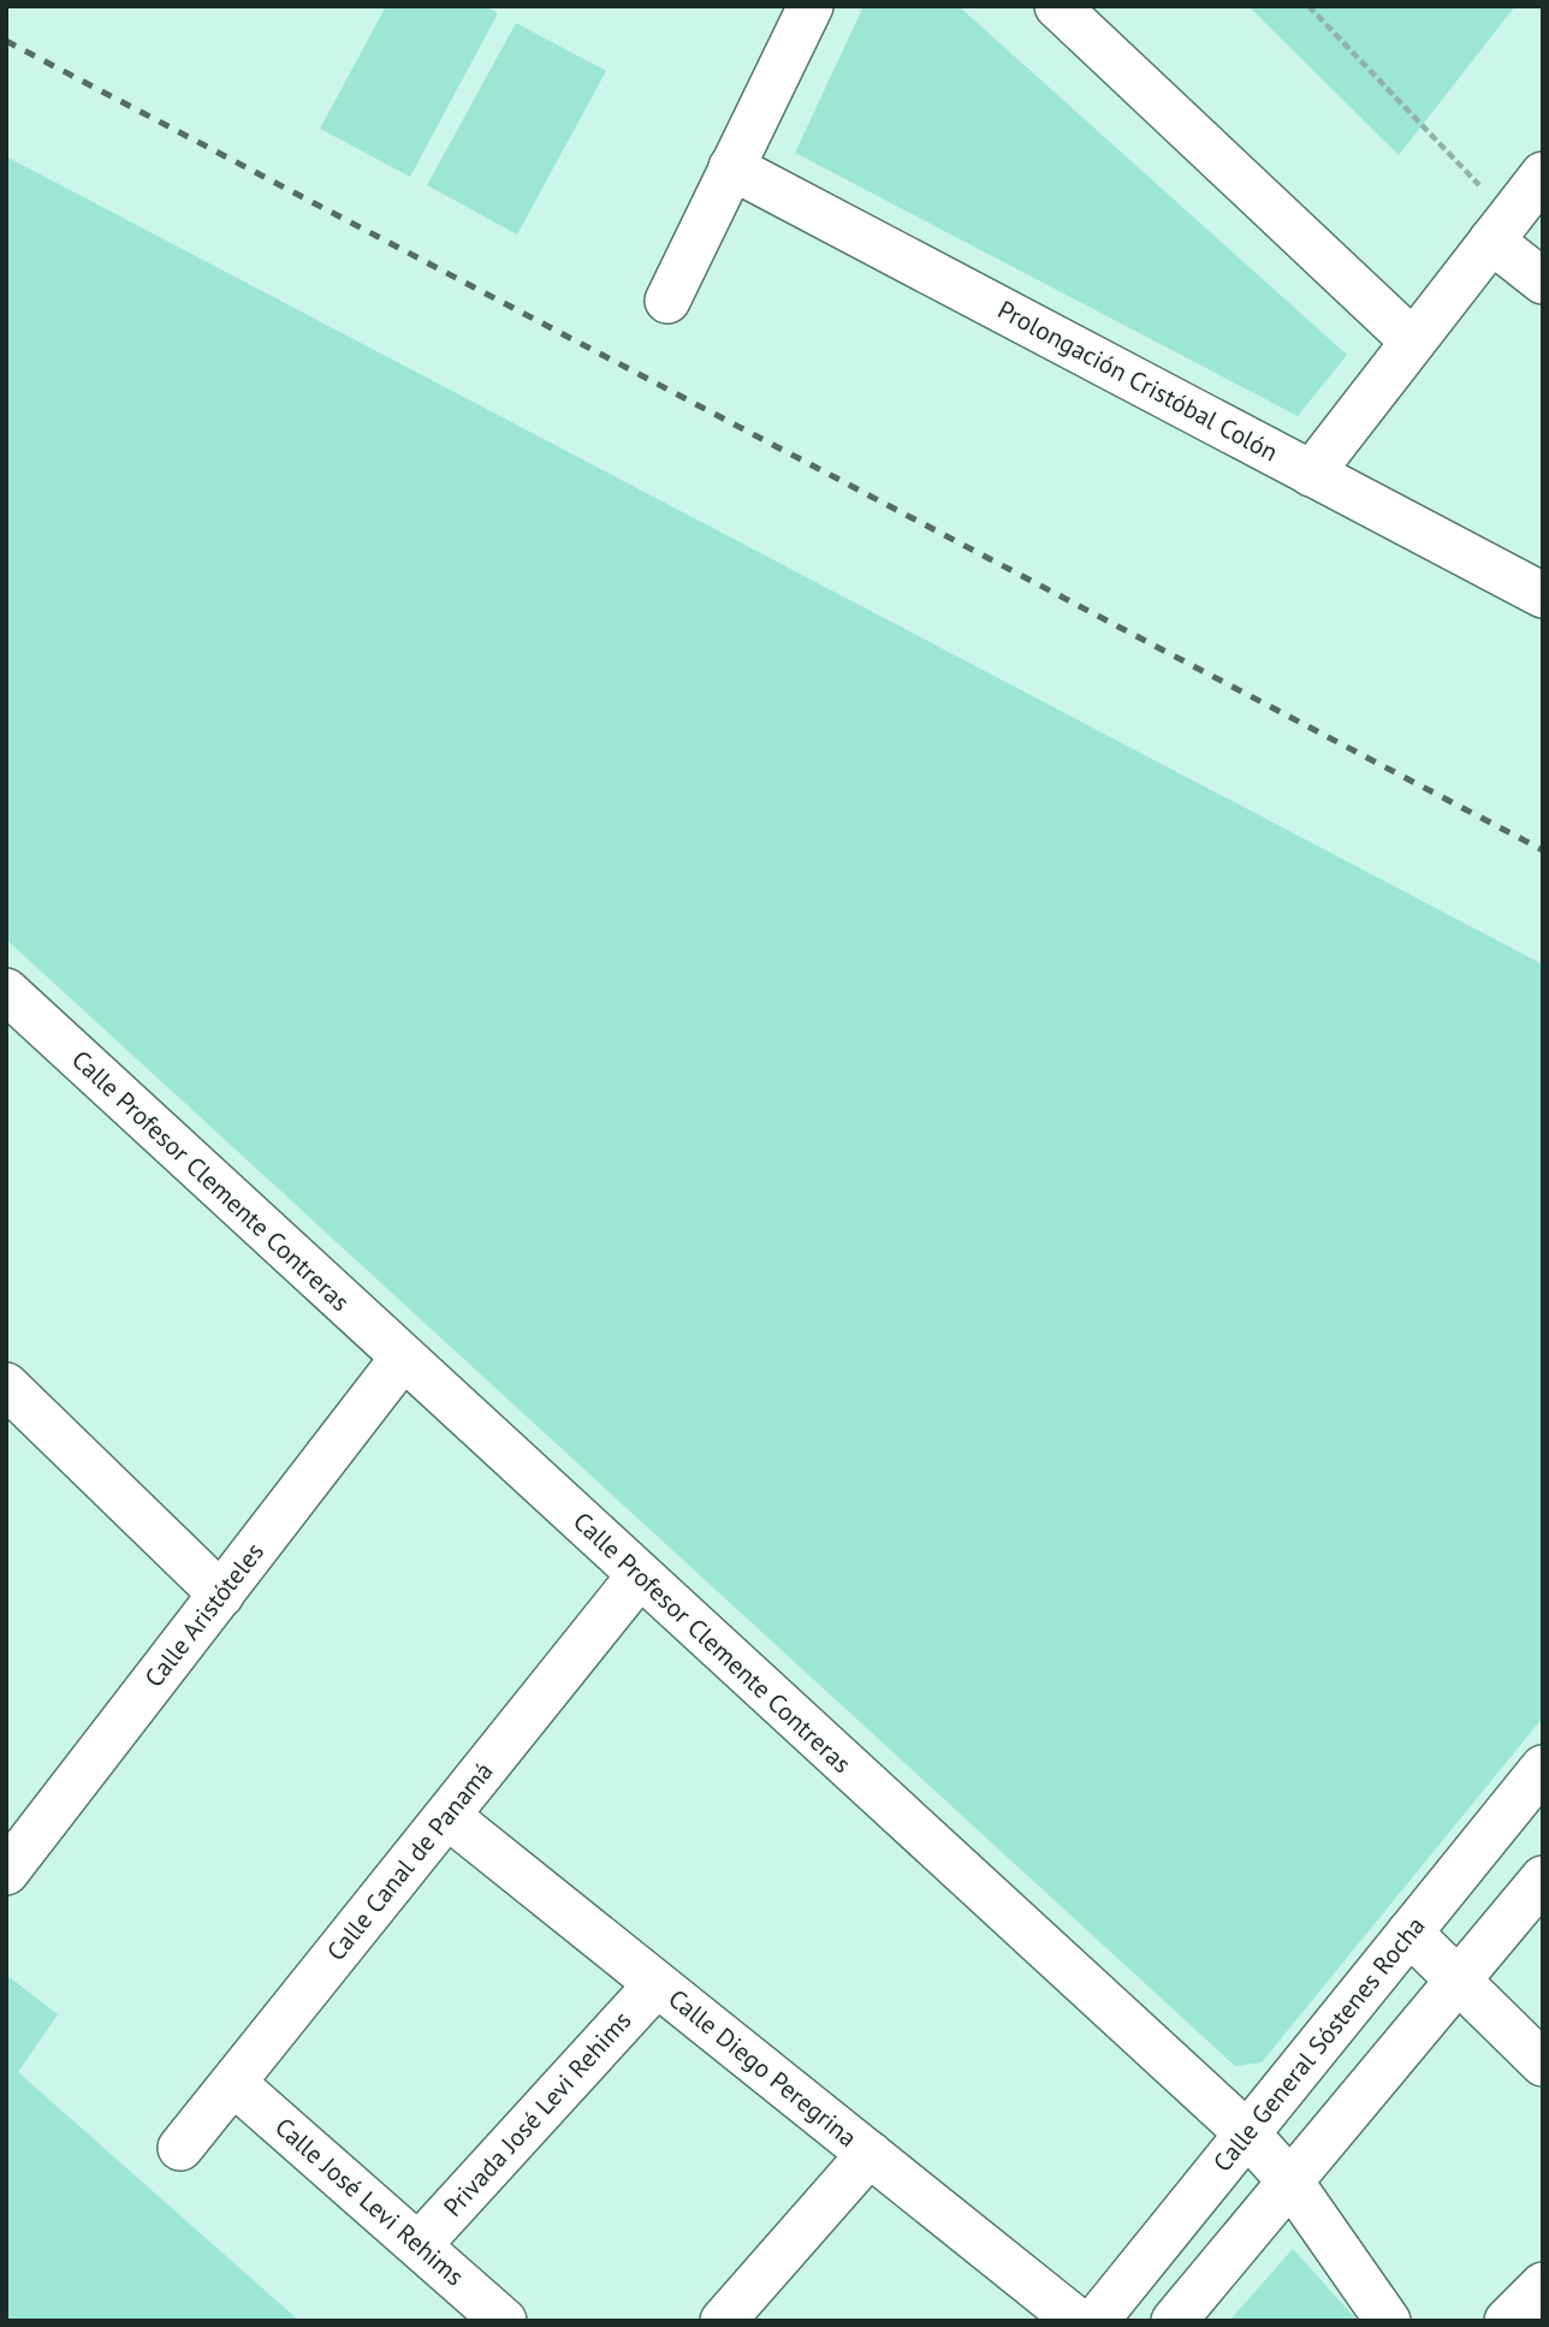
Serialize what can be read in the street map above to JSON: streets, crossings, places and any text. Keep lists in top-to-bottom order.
{
  "streets": {
    "street": [
      "Prolongación Cristóbal Colón",
      "Calle Profesor Clemente Contreras",
      "Calle Aristóteles",
      "Calle Canal de Panamá",
      "Calle General Sóstenes Rocha",
      "Calle Diego Peregrina",
      "Privada José Levi Rehims",
      "Calle José Levi Rehims"
    ]
  },
  "crossings": [
    ["Calle Profesor Clemente Contreras", "Calle Aristóteles"],
    ["Calle Profesor Clemente Contreras", "Calle Canal de Panamá"],
    ["Calle Profesor Clemente Contreras", "Calle General Sóstenes Rocha"],
    ["Calle Canal de Panamá", "Calle Diego Peregrina"],
    ["Calle Canal de Panamá", "Calle José Levi Rehims"],
    ["Calle Diego Peregrina", "Privada José Levi Rehims"],
    ["Privada José Levi Rehims", "Calle José Levi Rehims"]
  ]
}
